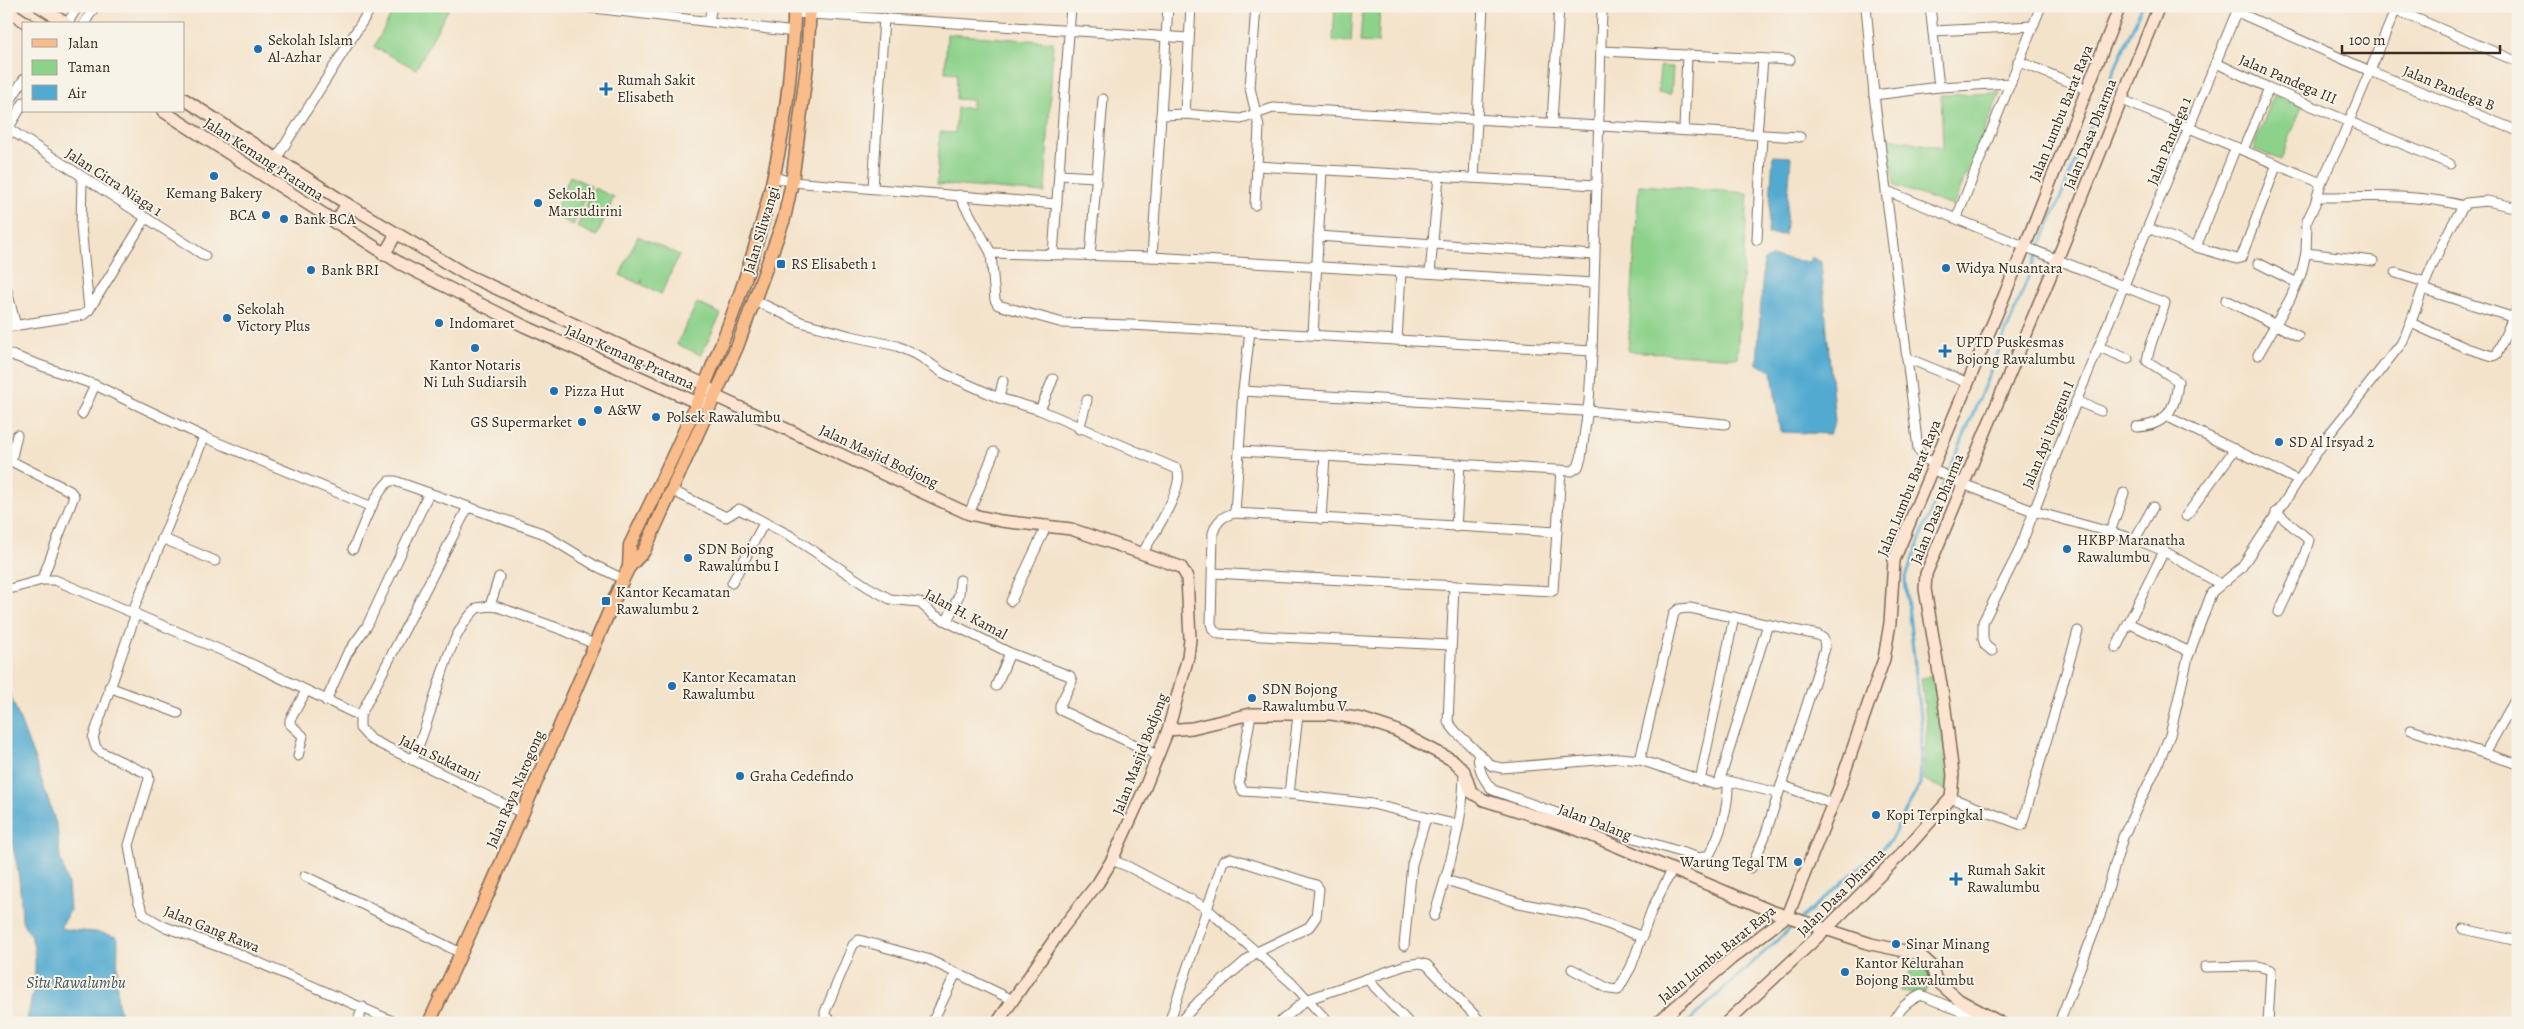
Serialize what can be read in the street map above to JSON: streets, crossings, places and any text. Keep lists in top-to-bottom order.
{
  "streets": {
    "main road": ["Jalan Siliwangi", "Jalan Raya Narogong"],
    "street": [
      "Jalan Pandega III",
      "Jalan Pandega B",
      "Jalan Lumbu Barat Raya",
      "Jalan Dasa Dharma",
      "Jalan Pandega 1",
      "Jalan Kemang Pratama",
      "Jalan Citra Niaga 1",
      "Jalan Api Unggun I",
      "Jalan Masjid Bodjong",
      "Jalan H. Kamal",
      "Jalan Sukatani",
      "Jalan Dalang",
      "Jalan Gang Rawa"
    ]
  },
  "crossings": [
    ["Jalan Pandega III", "Jalan Pandega 1"],
    ["Jalan Pandega B", "Jalan Pandega 1"],
    ["Jalan Lumbu Barat Raya", "Jalan Dalang"],
    ["Jalan Dasa Dharma", "Jalan Dalang"],
    ["Jalan Pandega 1", "Jalan Api Unggun I"],
    ["Jalan Kemang Pratama", "Jalan Siliwangi"],
    ["Jalan Kemang Pratama", "Jalan Masjid Bodjong"],
    ["Jalan Siliwangi", "Jalan Masjid Bodjong"],
    ["Jalan Siliwangi", "Jalan Raya Narogong"],
    ["Jalan Masjid Bodjong", "Jalan H. Kamal"],
    ["Jalan Masjid Bodjong", "Jalan Dalang"],
    ["Jalan H. Kamal", "Jalan Raya Narogong"],
    ["Jalan Sukatani", "Jalan Raya Narogong"]
  ],
  "water": ["Situ Rawalumbu"],
  "places": {
    "other": [
      "Sekolah Islam Al-Azhar",
      "Kemang Bakery",
      "Sekolah Marsudirini",
      "BCA",
      "Bank BCA",
      "Widya Nusantara",
      "Bank BRI",
      "Sekolah Victory Plus",
      "Indomaret",
      "Kantor Notaris Ni Luh Sudiarsih",
      "Pizza Hut",
      "A&W",
      "Polsek Rawalumbu",
      "GS Supermarket",
      "SD Al Irsyad 2",
      "HKBP Maranatha Rawalumbu",
      "SDN Bojong Rawalumbu I",
      "Kantor Kecamatan Rawalumbu",
      "SDN Bojong Rawalumbu V",
      "Graha Cedefindo",
      "Kopi Terpingkal",
      "Warung Tegal TM",
      "Sinar Minang",
      "Kantor Kelurahan Bojong Rawalumbu"
    ],
    "health": ["Rumah Sakit Elisabeth", "UPTD Puskesmas Bojong Rawalumbu", "Rumah Sakit Rawalumbu"],
    "transit": ["RS Elisabeth 1", "Kantor Kecamatan Rawalumbu 2"]
  },
  "legend": ["Jalan", "Taman", "Air"],
  "scale_bar": "100 m"
}
